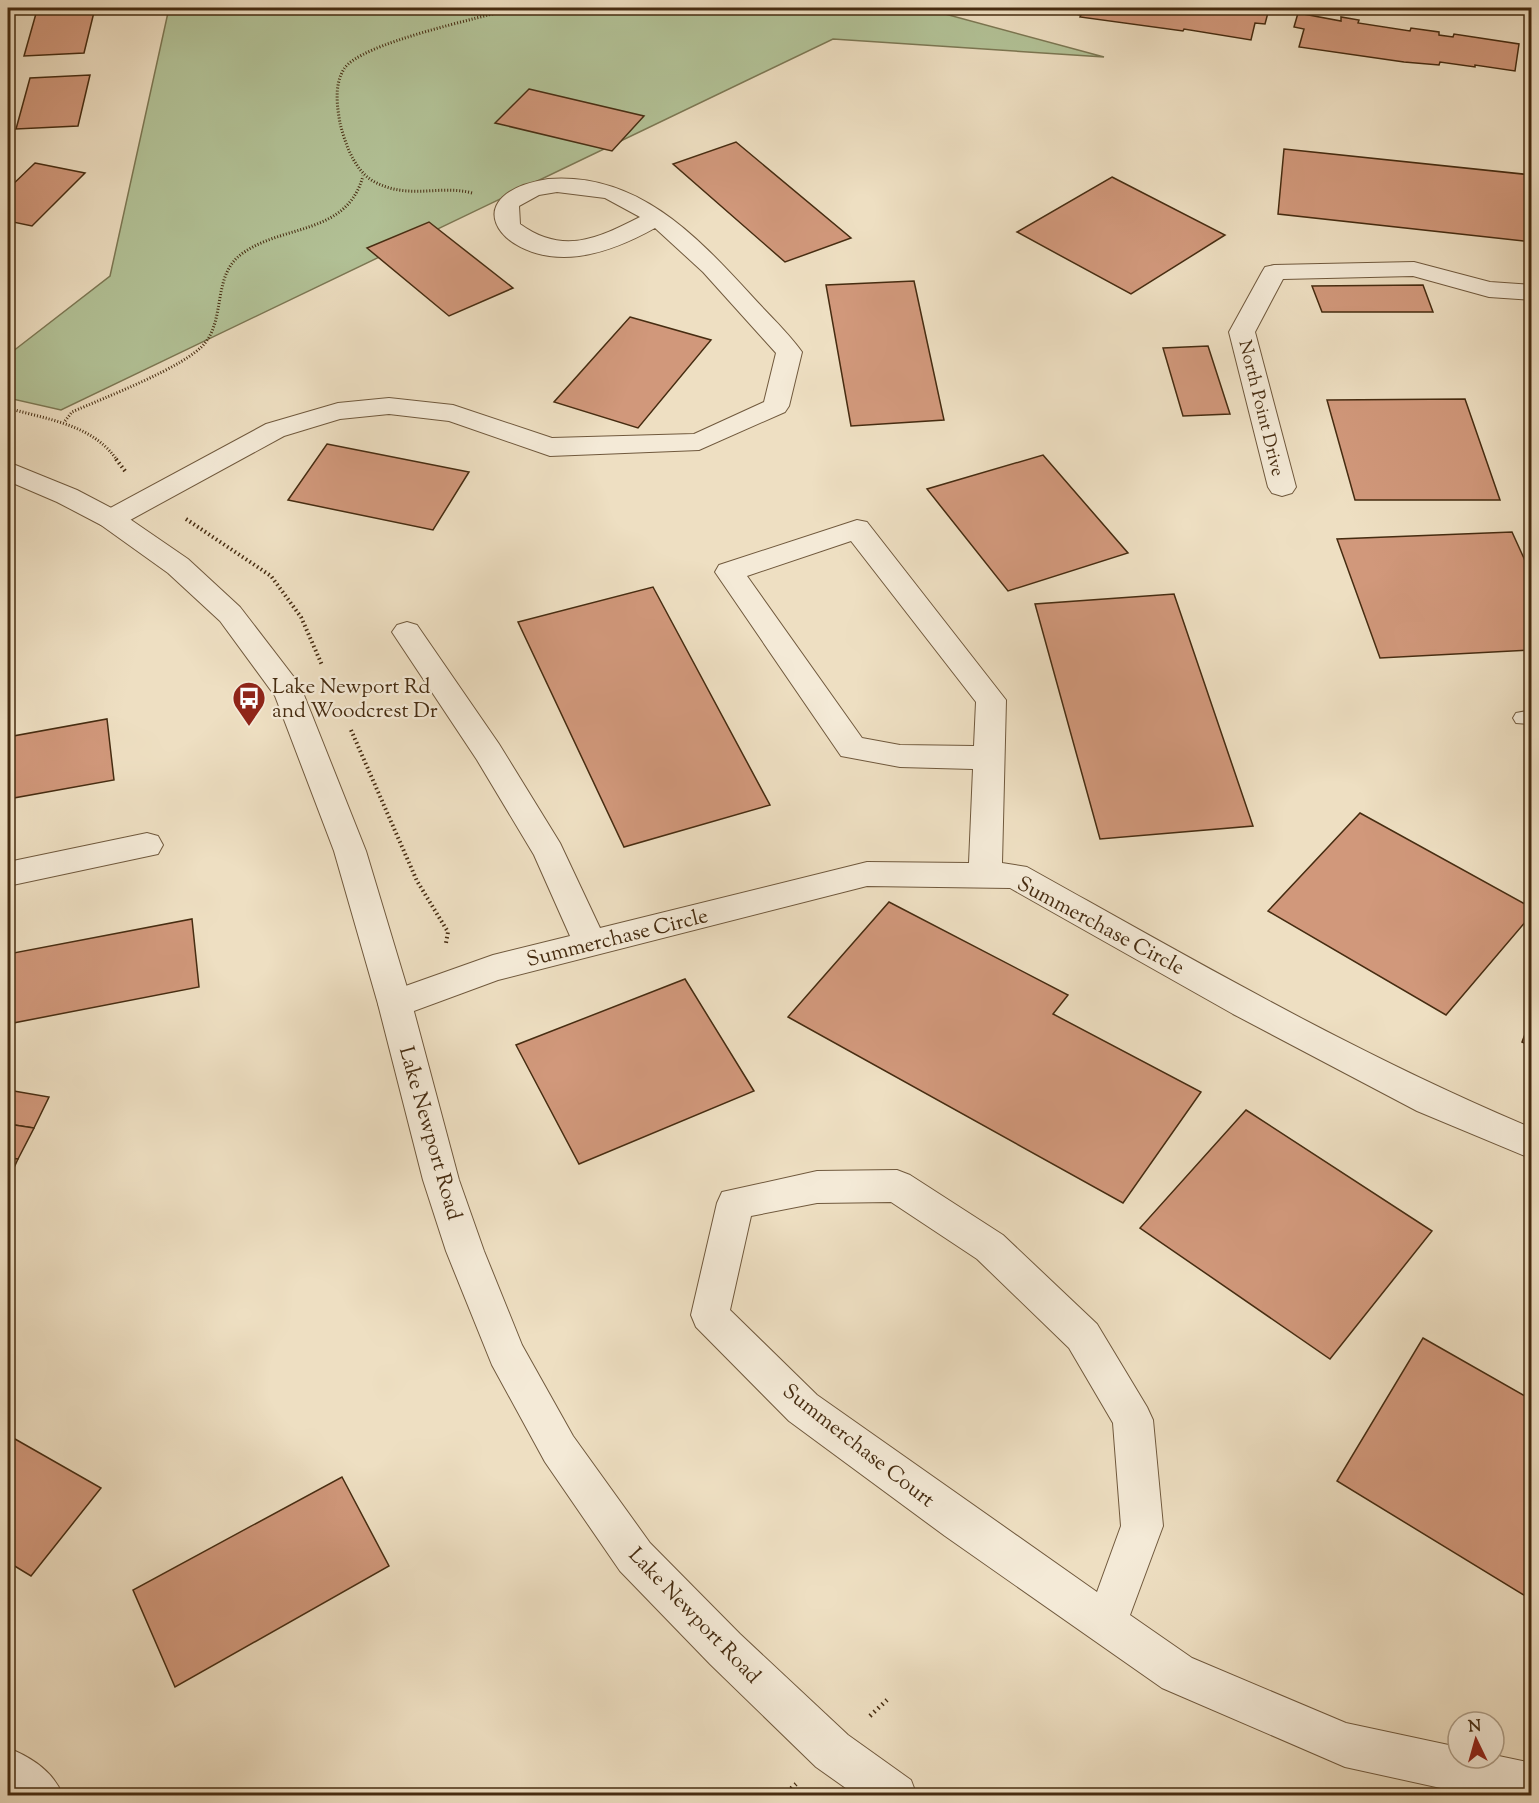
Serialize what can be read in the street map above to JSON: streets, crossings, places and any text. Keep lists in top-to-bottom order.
{
  "streets": {
    "street": [
      "North Point Drive",
      "Summerchase Circle",
      "Lake Newport Road",
      "Summerchase Court"
    ]
  },
  "crossings": [
    ["Summerchase Circle", "Lake Newport Road"]
  ],
  "places": {
    "bus stop": ["Lake Newport Rd and Woodcrest Dr"]
  },
  "north": "top"
}
